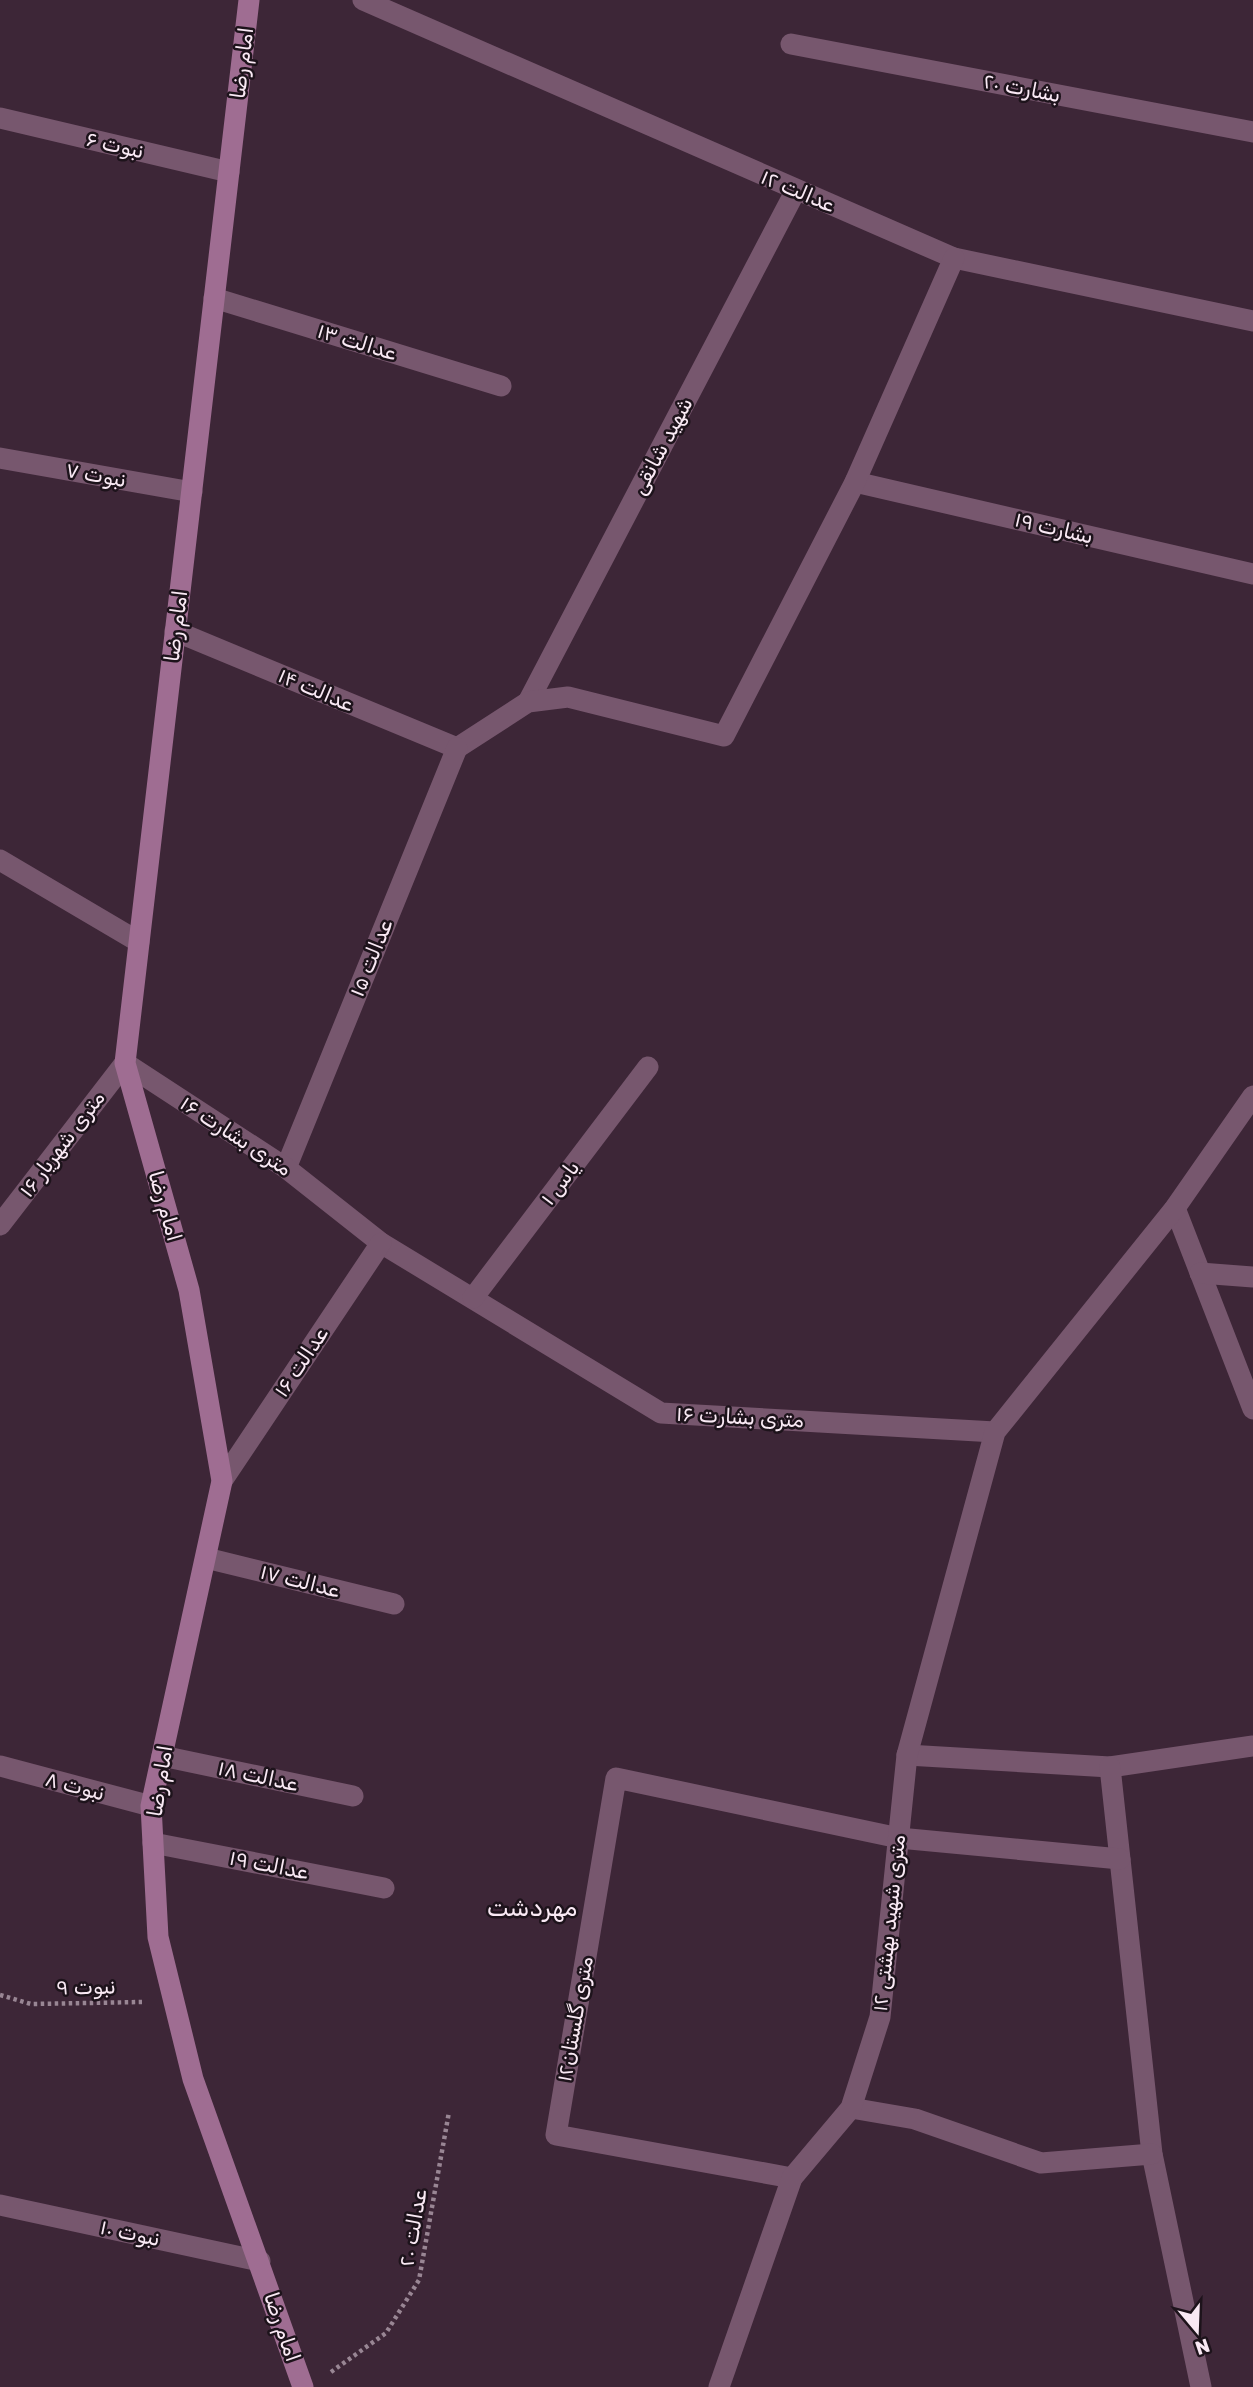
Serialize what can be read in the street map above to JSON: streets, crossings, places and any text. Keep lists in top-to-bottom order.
{
  "streets": {
    "street": [
      "امام رضا",
      "بشارت ۲۰",
      "نبوت ۶",
      "عدالت ۱۲",
      "عدالت ۱۳",
      "شهید شانقی",
      "نبوت ۷",
      "بشارت ۱۹",
      "عدالت ۱۴",
      "عدالت ۱۵",
      "۱۶ متری بشارت",
      "۱۶ متری شهریار",
      "یاس ۱",
      "عدالت ۱۶",
      "عدالت ۱۷",
      "عدالت ۱۸",
      "نبوت ۸",
      "عدالت ۱۹",
      "۱۲ متری شهید بهشتی",
      "۱۲متری گلستان",
      "نبوت ۱۰"
    ],
    "path": ["نبوت ۹", "عدالت ۲۰"]
  },
  "crossings": [
    ["امام رضا", "نبوت ۶"],
    ["امام رضا", "عدالت ۱۳"],
    ["امام رضا", "نبوت ۷"],
    ["امام رضا", "عدالت ۱۴"],
    ["امام رضا", "۱۶ متری بشارت"],
    ["امام رضا", "۱۶ متری شهریار"],
    ["امام رضا", "عدالت ۱۶"],
    ["امام رضا", "عدالت ۱۷"],
    ["امام رضا", "عدالت ۱۸"],
    ["امام رضا", "نبوت ۸"],
    ["امام رضا", "عدالت ۱۹"],
    ["امام رضا", "نبوت ۹"],
    ["امام رضا", "عدالت ۲۰"],
    ["امام رضا", "نبوت ۱۰"],
    ["عدالت ۱۲", "شهید شانقی"],
    ["عدالت ۱۴", "عدالت ۱۵"],
    ["عدالت ۱۵", "۱۶ متری بشارت"],
    ["۱۶ متری بشارت", "۱۶ متری شهریار"],
    ["۱۶ متری بشارت", "یاس ۱"],
    ["۱۶ متری بشارت", "عدالت ۱۶"],
    ["۱۶ متری بشارت", "۱۲ متری شهید بهشتی"],
    ["۱۲ متری شهید بهشتی", "۱۲متری گلستان"]
  ],
  "districts": ["مهردشت"],
  "north": "bottom"
}
